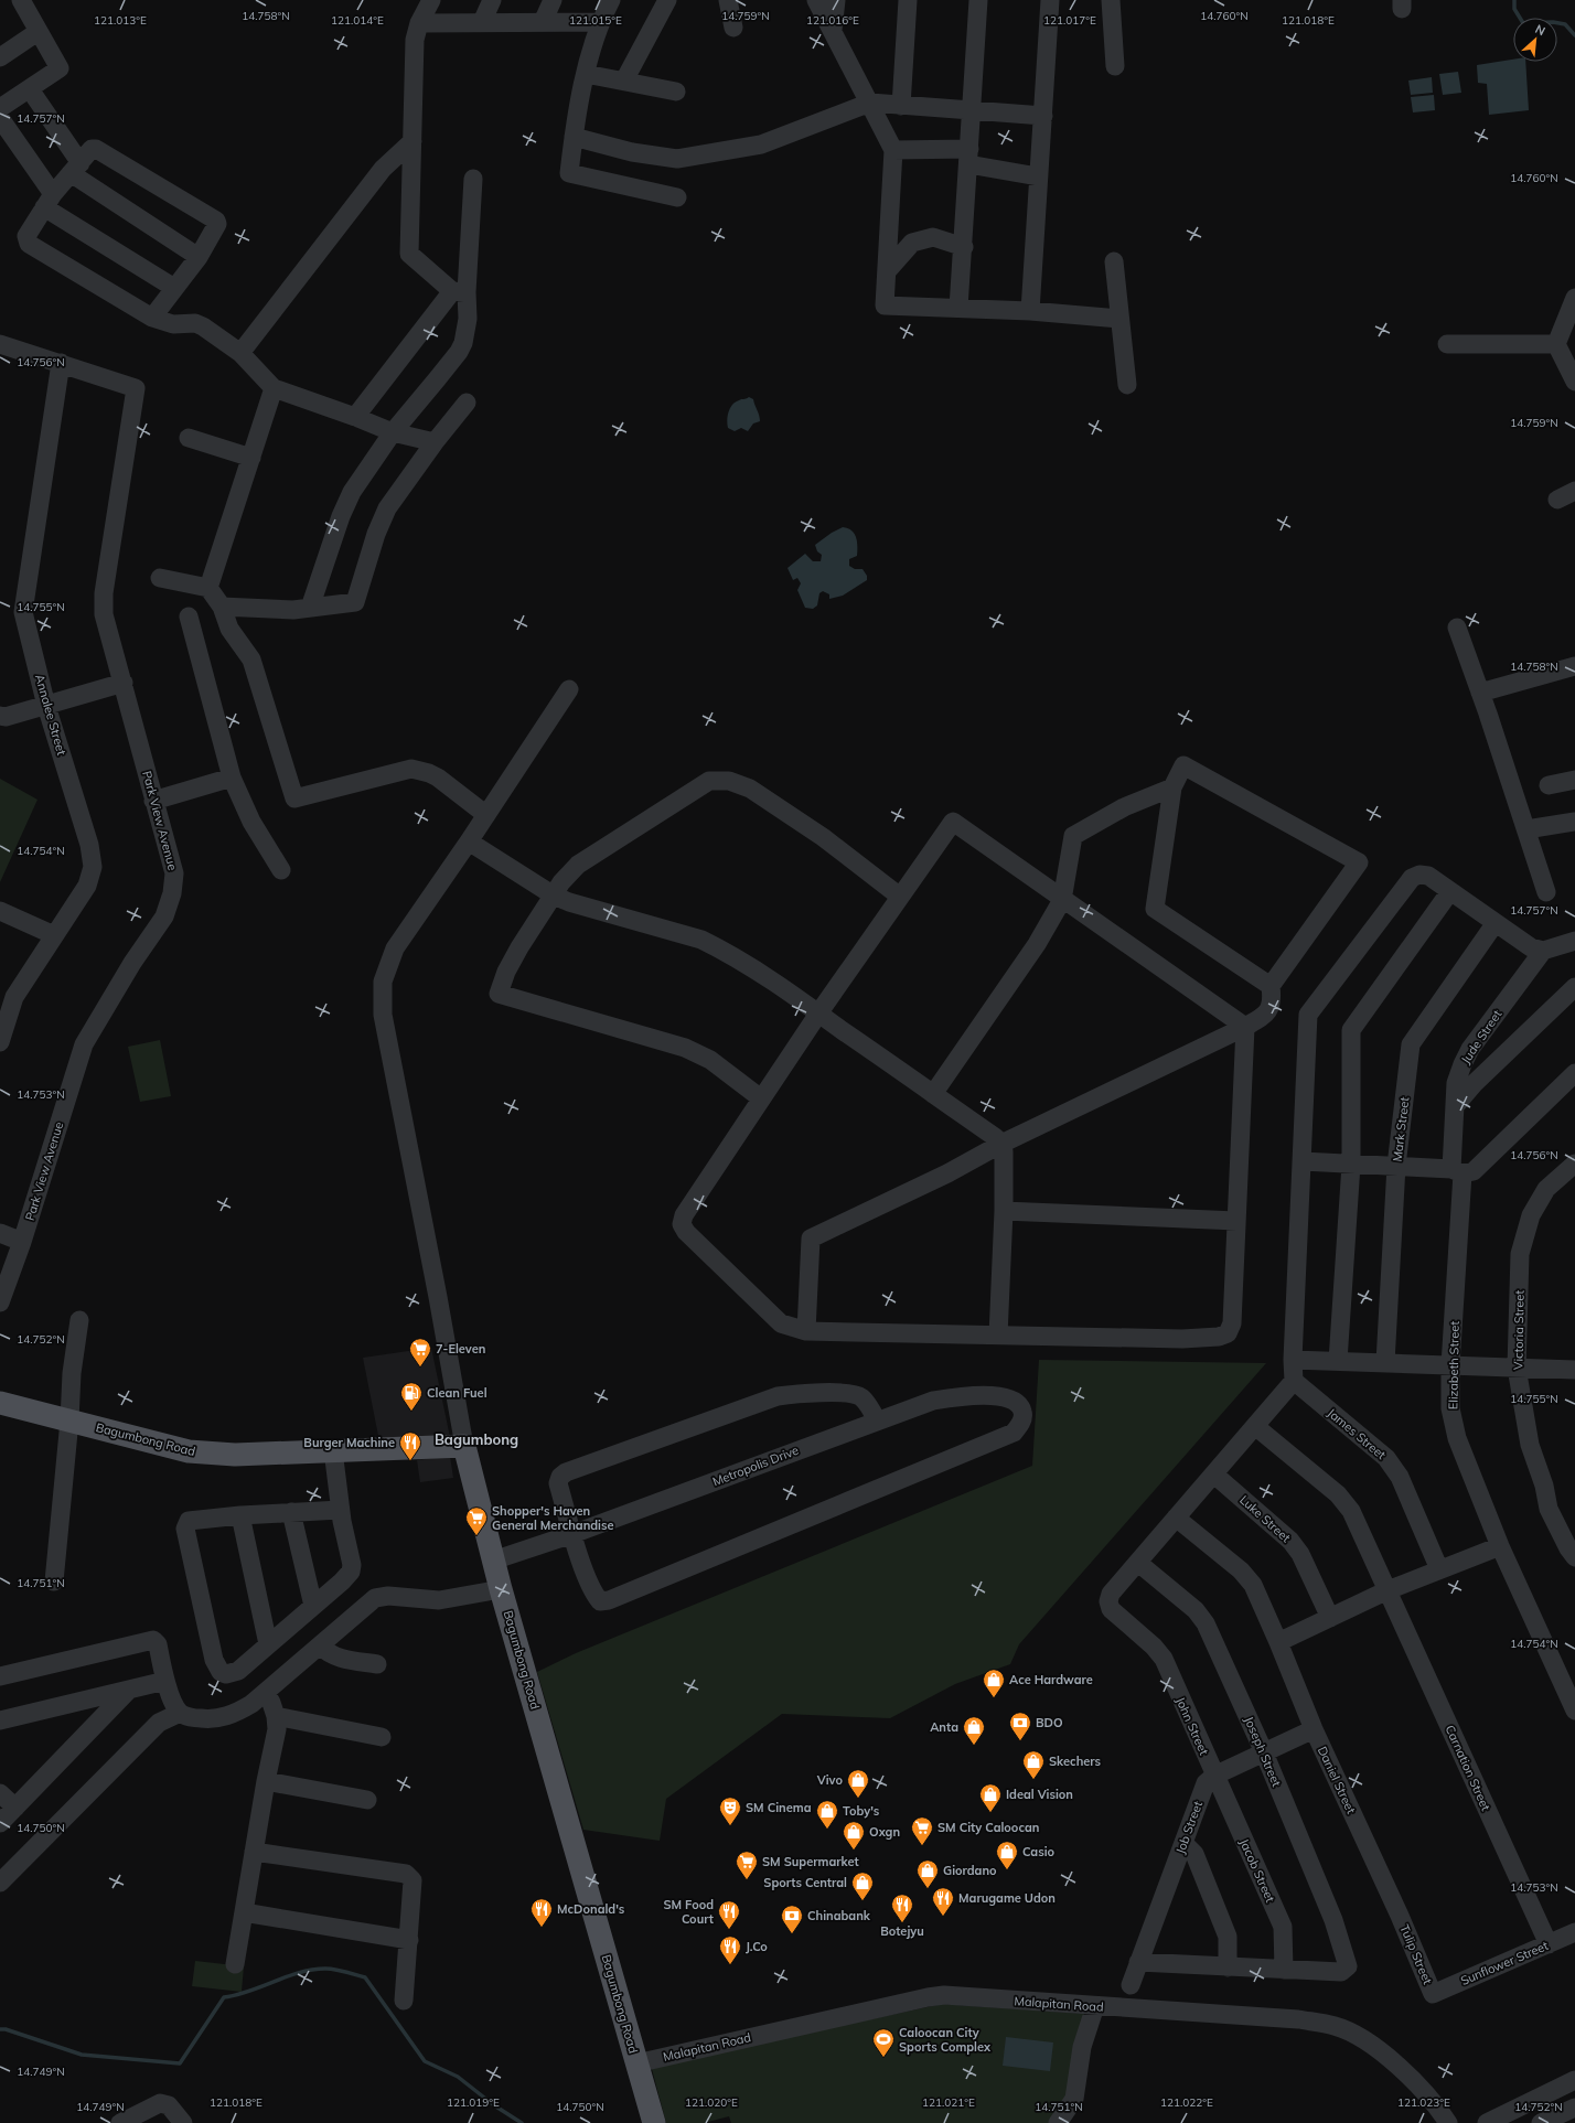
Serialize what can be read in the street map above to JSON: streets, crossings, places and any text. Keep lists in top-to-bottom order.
{
  "streets": {
    "main road": ["Bagumbong Road"],
    "street": [
      "Annalee Street",
      "Park View Avenue",
      "Jude Street",
      "Mark Street",
      "Victoria Street",
      "Elizabeth Street",
      "James Street",
      "Metropolis Drive",
      "Luke Street",
      "John Street",
      "Joseph Street",
      "Carnation Street",
      "Daniel Street",
      "Job Street",
      "Jacob Street",
      "Tulip Street",
      "Sunflower Street",
      "Malapitan Road"
    ]
  },
  "crossings": [
    ["Annalee Street", "Park View Avenue"],
    ["Jude Street", "Elizabeth Street"],
    ["Bagumbong Road", "Metropolis Drive"],
    ["Bagumbong Road", "Malapitan Road"],
    ["John Street", "Joseph Street"],
    ["John Street", "Job Street"],
    ["John Street", "Jacob Street"],
    ["Joseph Street", "Job Street"],
    ["Joseph Street", "Jacob Street"],
    ["Carnation Street", "Sunflower Street"],
    ["Daniel Street", "Job Street"],
    ["Daniel Street", "Tulip Street"],
    ["Job Street", "Jacob Street"],
    ["Tulip Street", "Sunflower Street"]
  ],
  "districts": ["Bagumbong"],
  "places": {
    "supermarket": [
      "7-Eleven",
      "Shopper's Haven General Merchandise",
      "SM City Caloocan",
      "SM Supermarket"
    ],
    "fuel station": ["Clean Fuel"],
    "restaurant": [
      "Burger Machine",
      "Marugame Udon",
      "Botejyu",
      "McDonald's",
      "SM Food Court",
      "J.Co"
    ],
    "shop": [
      "Ace Hardware",
      "Anta",
      "Skechers",
      "Vivo",
      "Ideal Vision",
      "Toby's",
      "Oxgn",
      "Casio",
      "Giordano",
      "Sports Central"
    ],
    "bank": ["BDO", "Chinabank"],
    "theatre": ["SM Cinema"],
    "sports": ["Caloocan City Sports Complex"]
  },
  "north": "top right",
  "coordinates": [
    "14.758°N",
    "14.759°N",
    "14.760°N",
    "121.013°E",
    "121.014°E",
    "121.015°E",
    "121.016°E",
    "121.017°E",
    "121.018°E",
    "14.757°N",
    "14.756°N",
    "14.755°N",
    "14.754°N",
    "14.753°N",
    "14.752°N",
    "14.751°N",
    "14.750°N",
    "14.749°N",
    "121.019°E",
    "121.020°E",
    "121.021°E",
    "121.022°E",
    "121.023°E"
  ]
}
